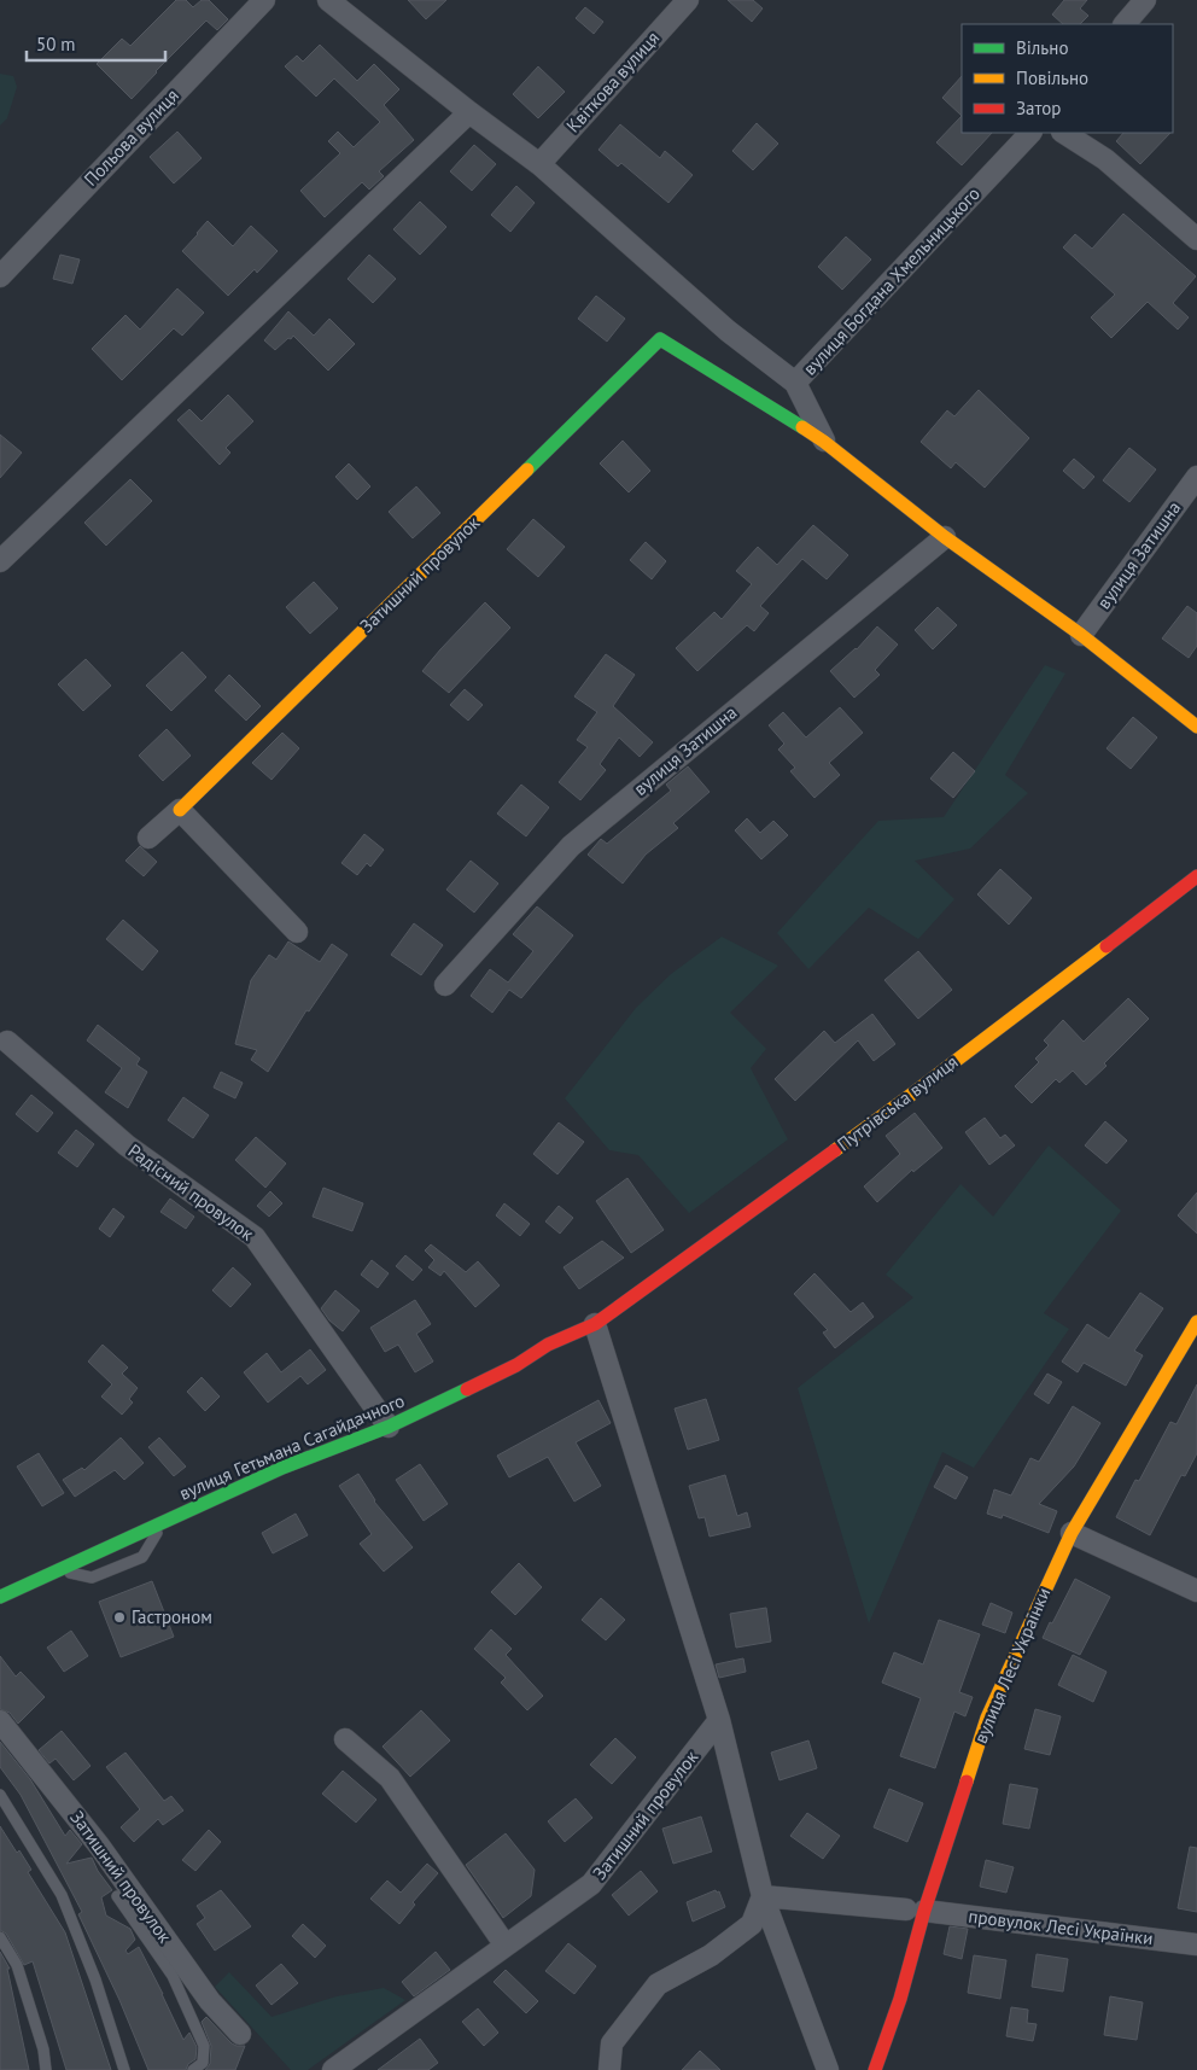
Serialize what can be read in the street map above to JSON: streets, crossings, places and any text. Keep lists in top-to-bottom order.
{
  "streets": {
    "street": [
      "Квіткова вулиця",
      "Польова вулиця",
      "вулиця Богдана Хмельницького",
      "вулиця Затишна",
      "Затишний провулок",
      "Путрівська вулиця",
      "Радісний провулок",
      "вулиця Гетьмана Сагайдачного",
      "вулиця Лесі Українки",
      "провулок Лесі Українки"
    ]
  },
  "crossings": [
    ["вулиця Богдана Хмельницького", "Затишний провулок"],
    ["Путрівська вулиця", "вулиця Гетьмана Сагайдачного"],
    ["Радісний провулок", "вулиця Гетьмана Сагайдачного"],
    ["вулиця Лесі Українки", "провулок Лесі Українки"]
  ],
  "places": ["Гастроном"],
  "legend": ["Вільно", "Повільно", "Затор"],
  "scale_bar": "50 m"
}
